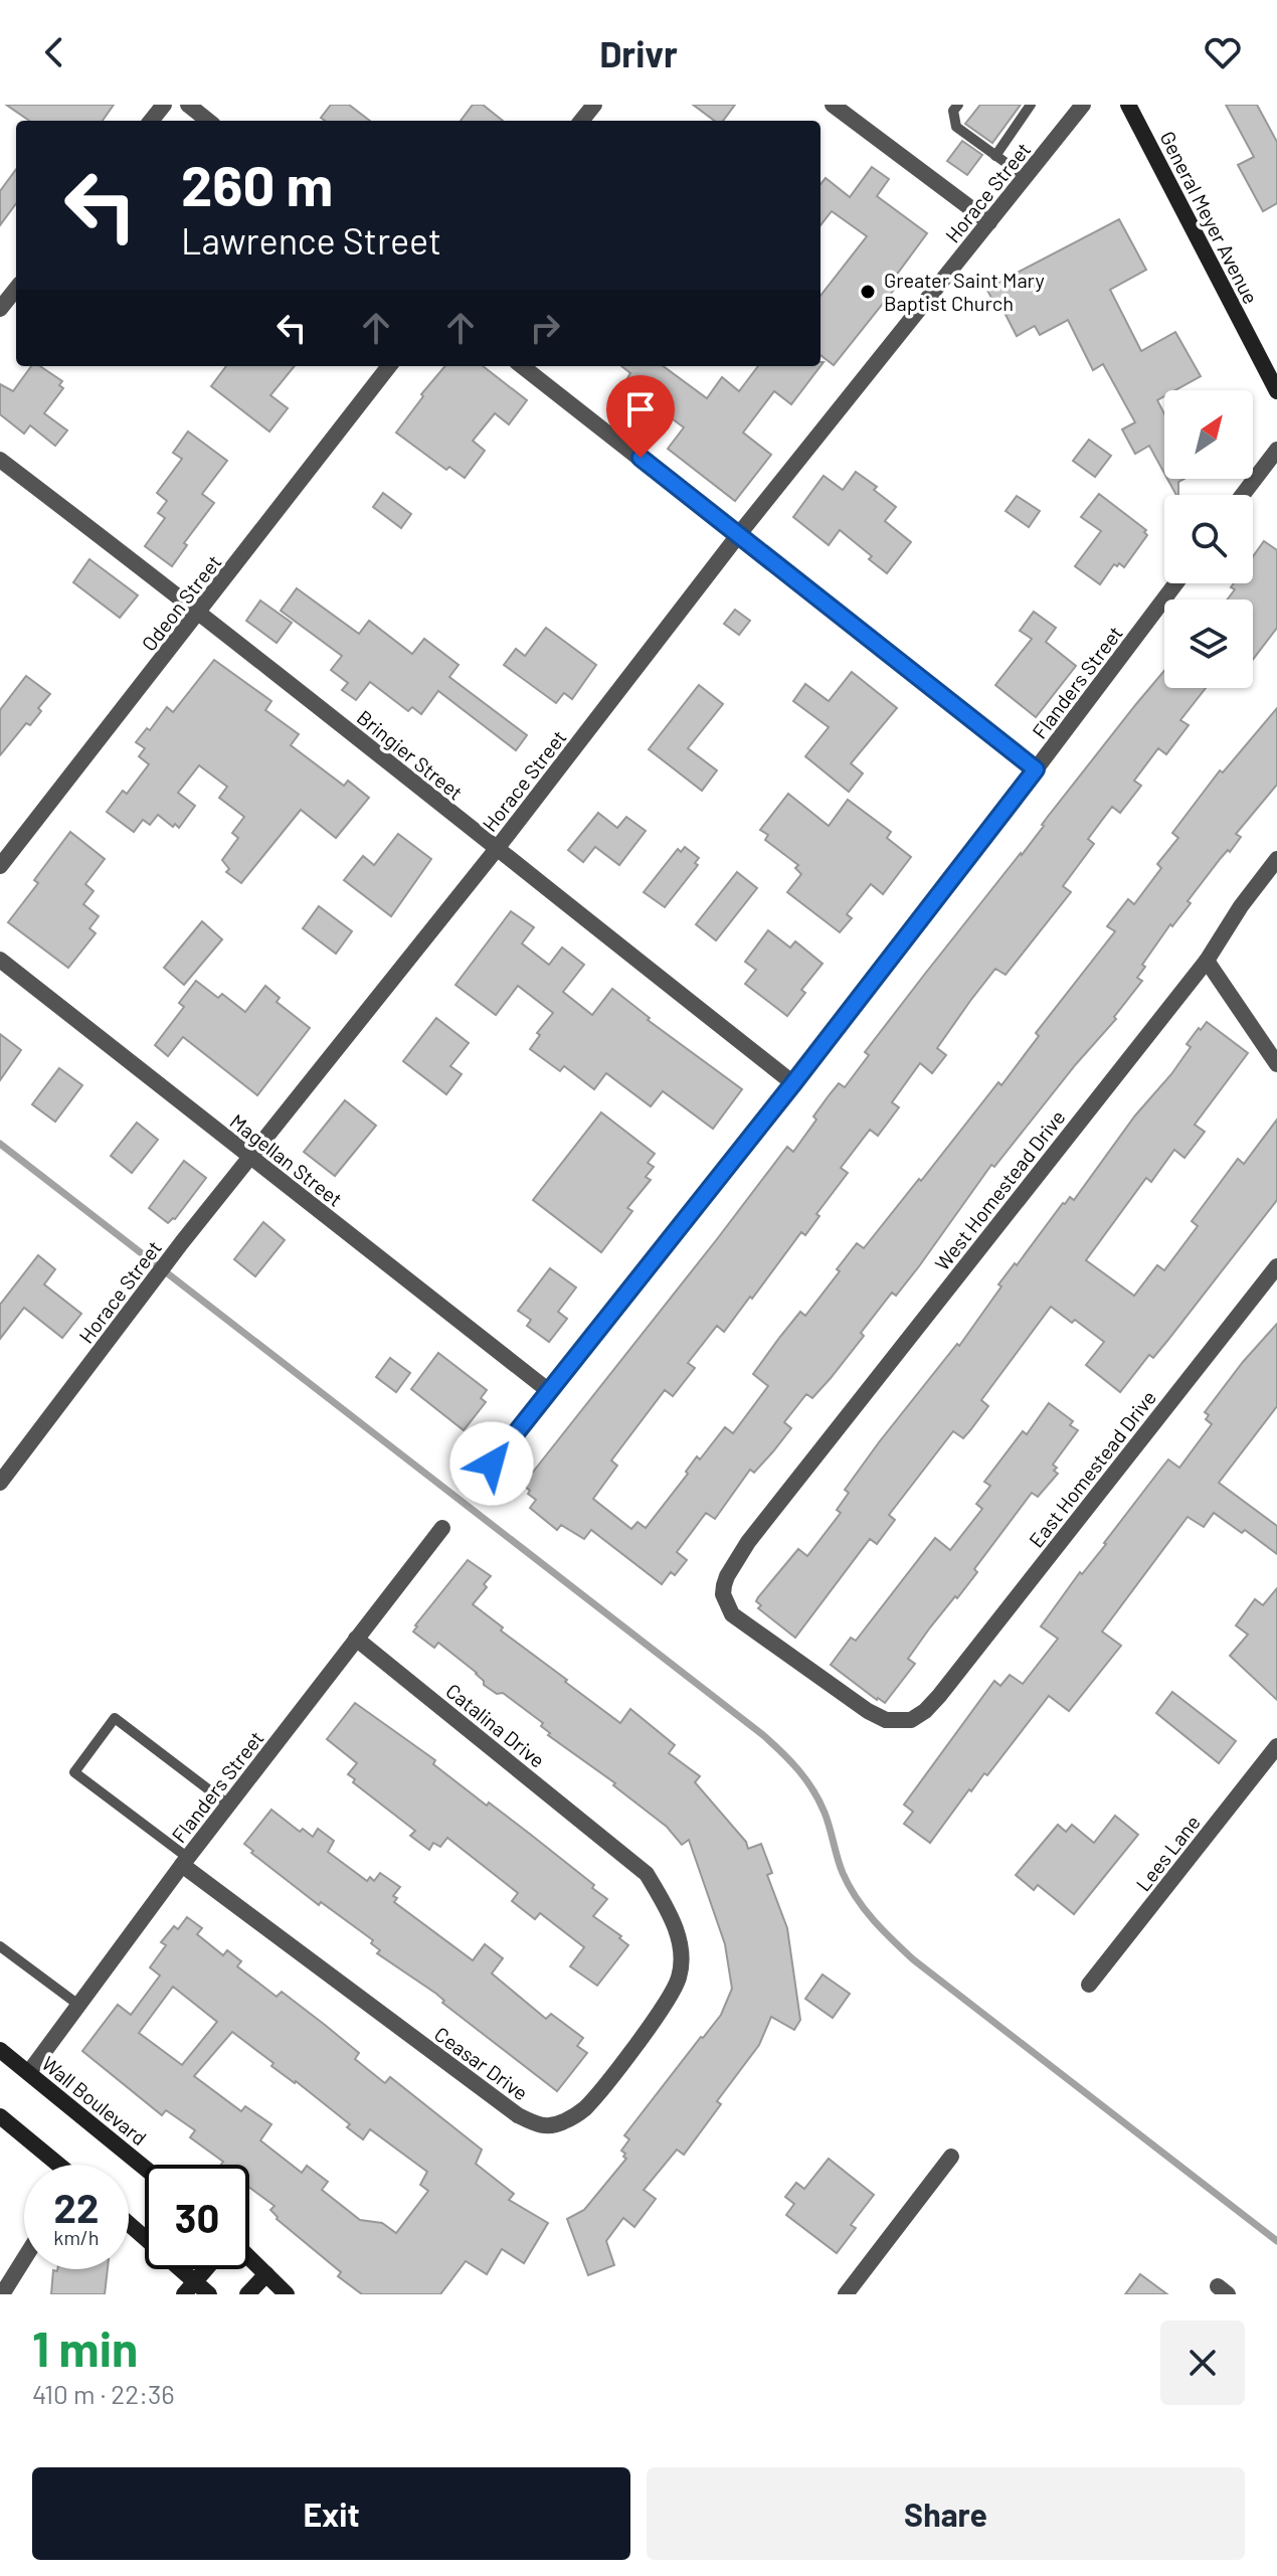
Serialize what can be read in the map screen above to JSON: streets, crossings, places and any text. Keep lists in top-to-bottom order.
{
  "streets": {
    "street": [
      "Horace Street",
      "General Meyer Avenue",
      "Odeon Street",
      "Flanders Street",
      "Bringier Street",
      "Magellan Street",
      "West Homestead Drive",
      "East Homestead Drive",
      "Catalina Drive",
      "Lees Lane",
      "Ceasar Drive",
      "Wall Boulevard"
    ]
  },
  "crossings": [
    ["Horace Street", "Bringier Street"],
    ["Horace Street", "Magellan Street"],
    ["Odeon Street", "Bringier Street"],
    ["Flanders Street", "Bringier Street"],
    ["Flanders Street", "Magellan Street"],
    ["Flanders Street", "Catalina Drive"],
    ["Flanders Street", "Ceasar Drive"],
    ["Flanders Street", "Wall Boulevard"],
    ["West Homestead Drive", "East Homestead Drive"],
    ["Catalina Drive", "Ceasar Drive"]
  ],
  "places": ["Greater Saint Mary Baptist Church"],
  "north": "top right",
  "page": {
    "header": "Drivr",
    "turn": ["260 m", "Lawrence Street"],
    "speed": "22 km/h",
    "limit": "30",
    "heading": ["1 min", "410 m · 22:36"],
    "buttons": ["Exit", "Share"]
  }
}
